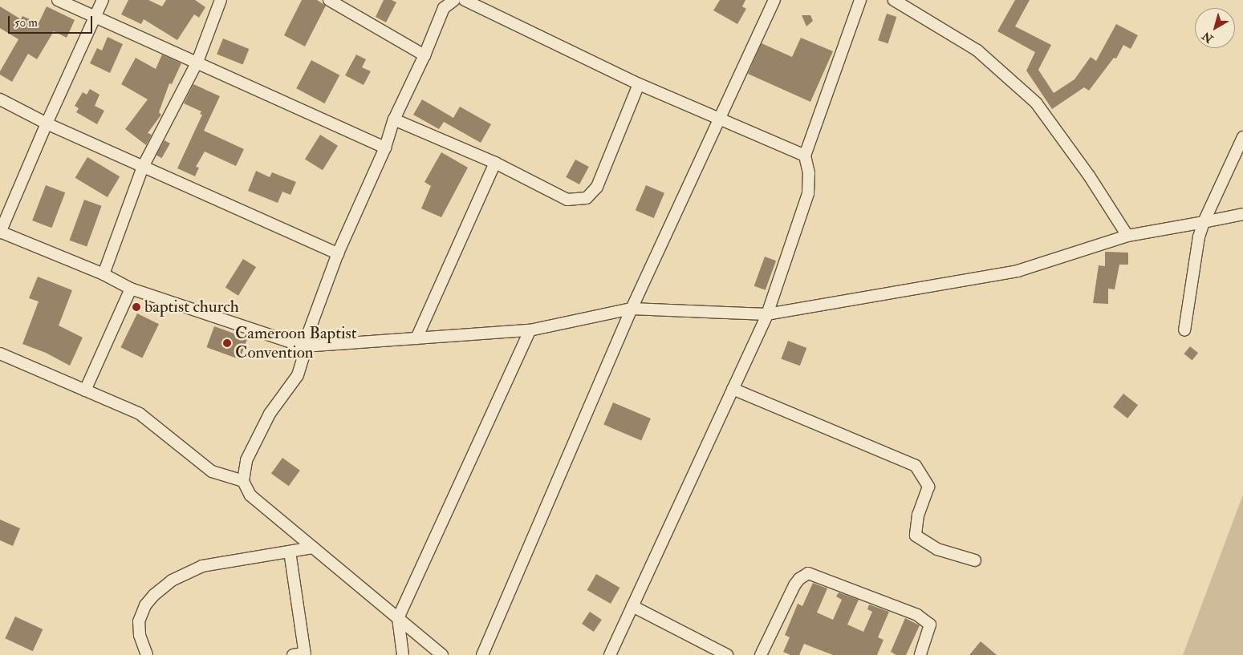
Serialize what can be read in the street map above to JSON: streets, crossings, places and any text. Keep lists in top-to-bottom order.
{
  "places": ["baptist church", "Cameroon Baptist Convention"],
  "scale_bar": "50 m",
  "north": "bottom left"
}
